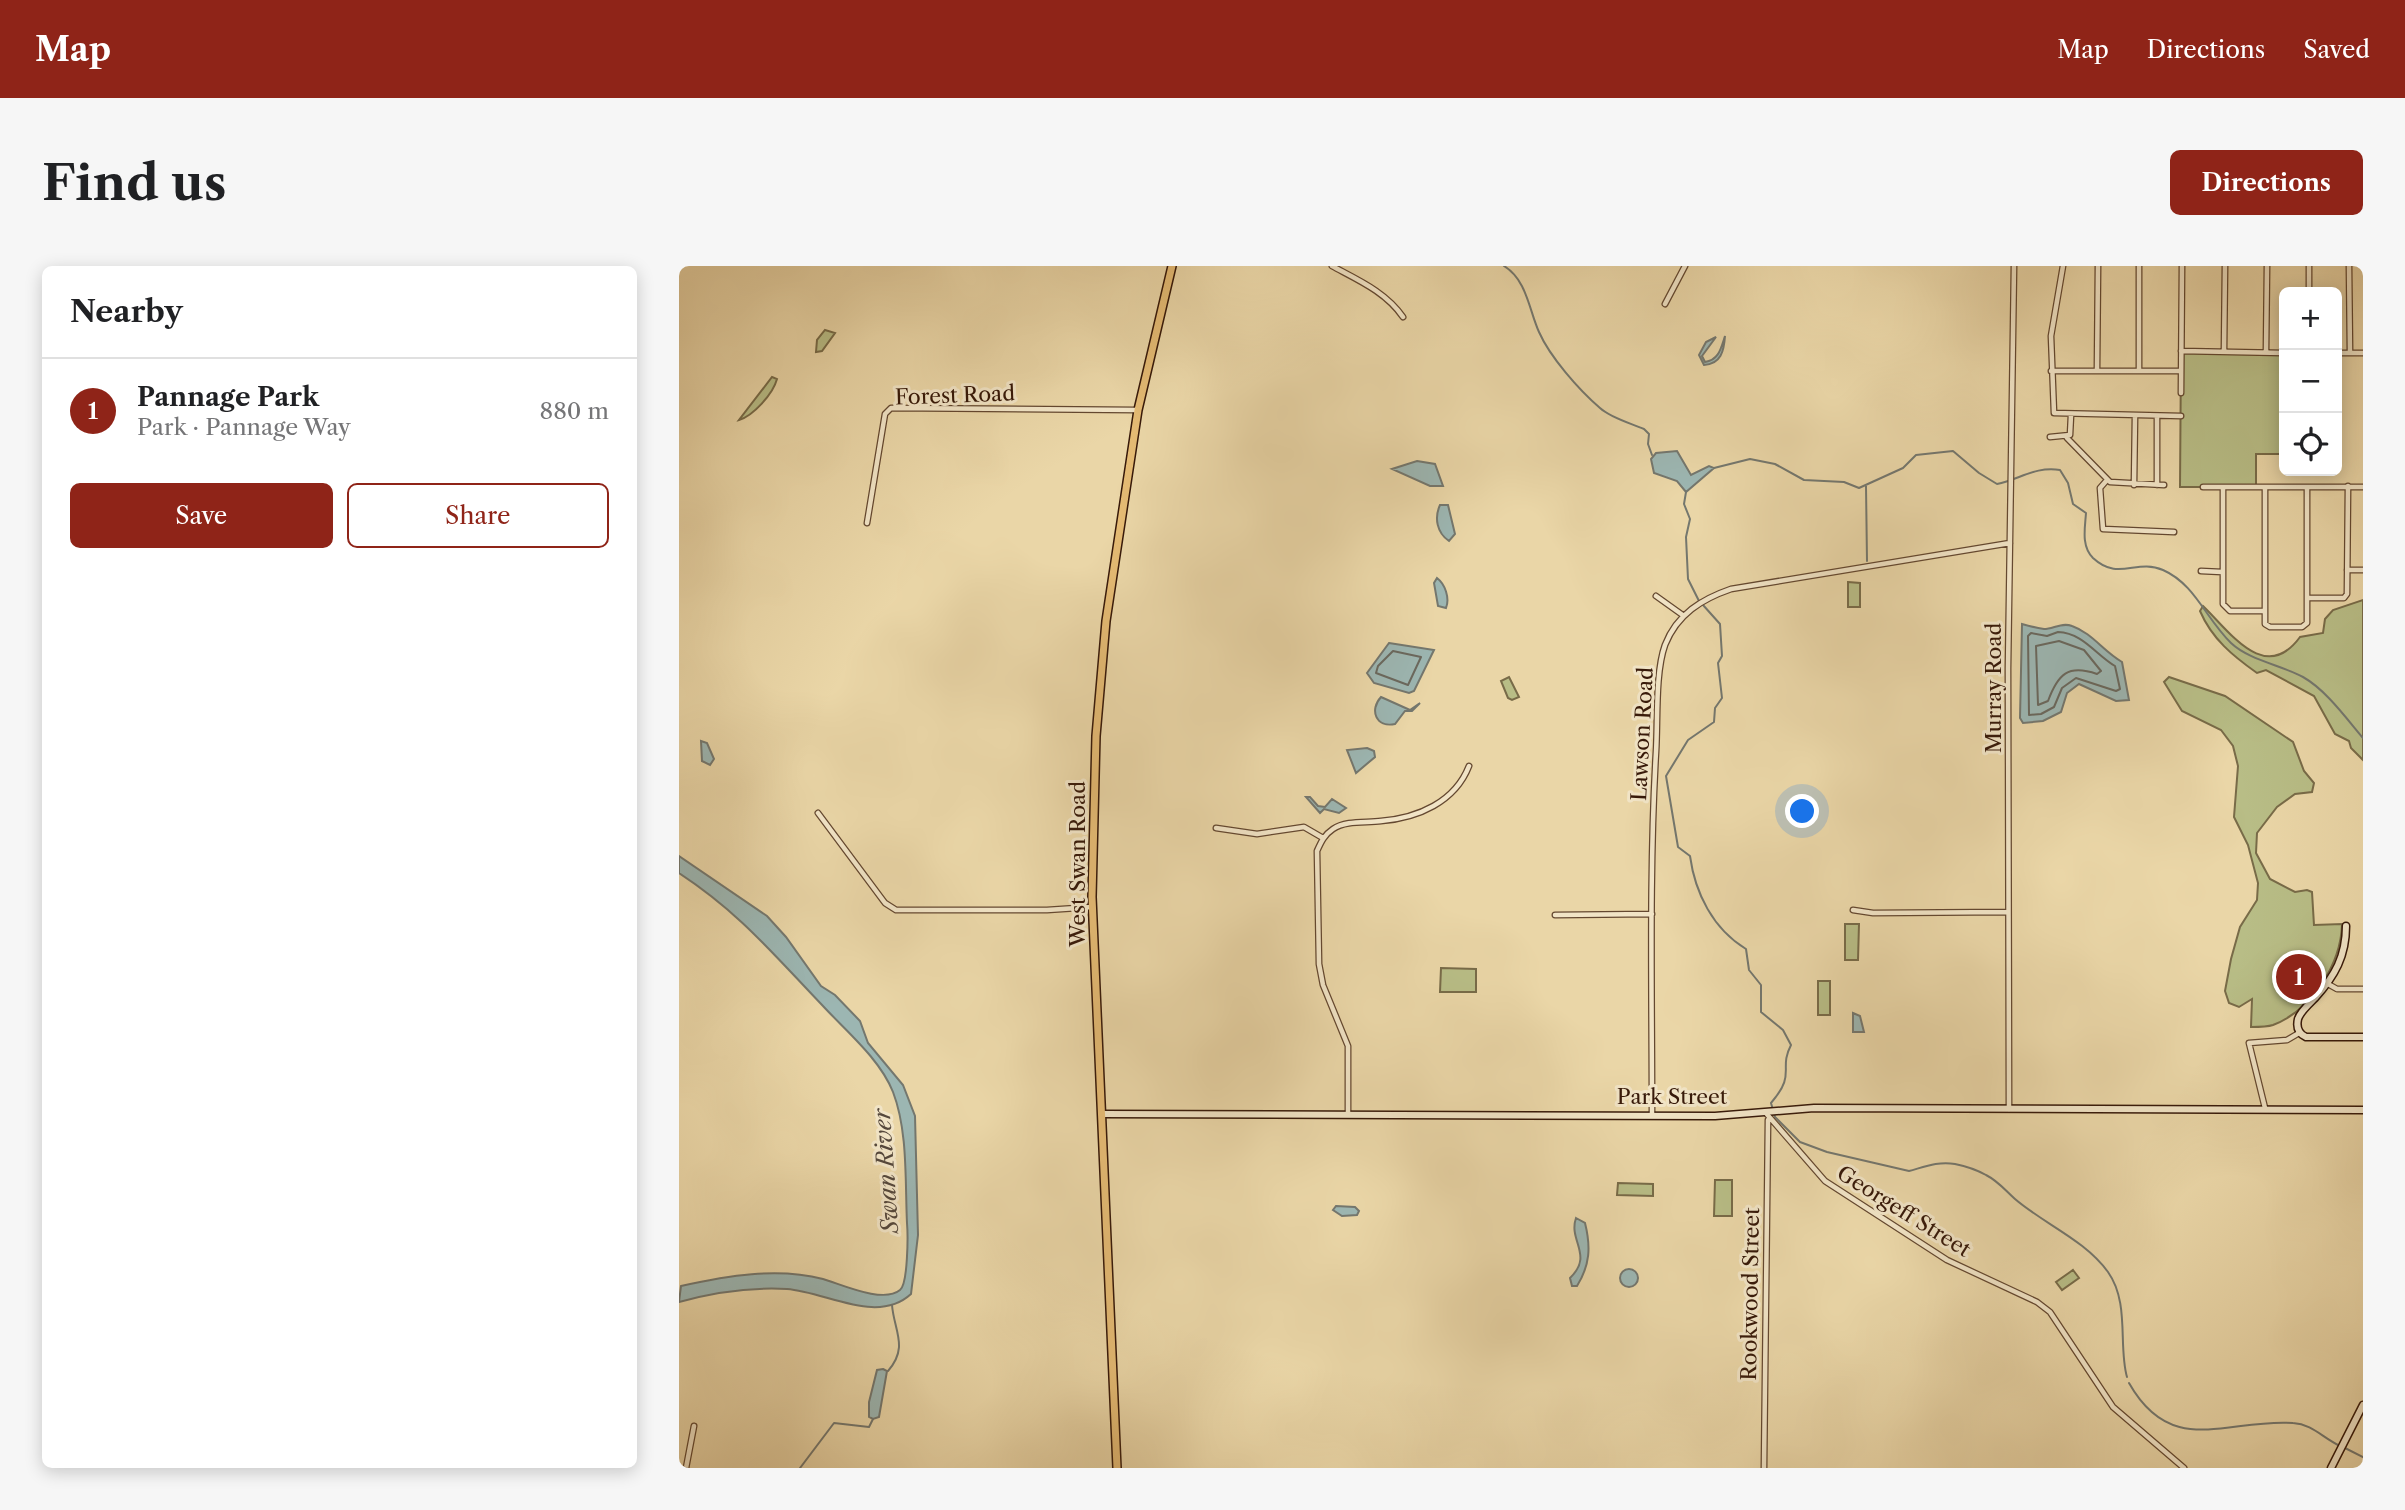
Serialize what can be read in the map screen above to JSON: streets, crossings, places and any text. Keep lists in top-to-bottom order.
{
  "streets": {
    "main road": ["West Swan Road"],
    "street": [
      "Forest Road",
      "Murray Road",
      "Lawson Road",
      "Park Street",
      "Georgeff Street",
      "Rookwood Street"
    ]
  },
  "crossings": [
    ["Forest Road", "West Swan Road"],
    ["Murray Road", "Lawson Road"],
    ["Murray Road", "Park Street"],
    ["Lawson Road", "Park Street"],
    ["West Swan Road", "Park Street"],
    ["Park Street", "Georgeff Street"],
    ["Georgeff Street", "Rookwood Street"]
  ],
  "water": ["Swan River"],
  "page": {
    "header": "Map",
    "nav": ["Map", "Directions", "Saved"],
    "buttons": [
      "Directions",
      ["Save", "Share"]
    ],
    "title": "Find us",
    "heading": "Nearby",
    "map_buttons": ["+", "−"],
    "list": [
      {
        "mark": "1",
        "name": "Pannage Park",
        "note": "Park · Pannage Way",
        "value": "880 m"
      }
    ],
    "pins": "1"
  }
}
